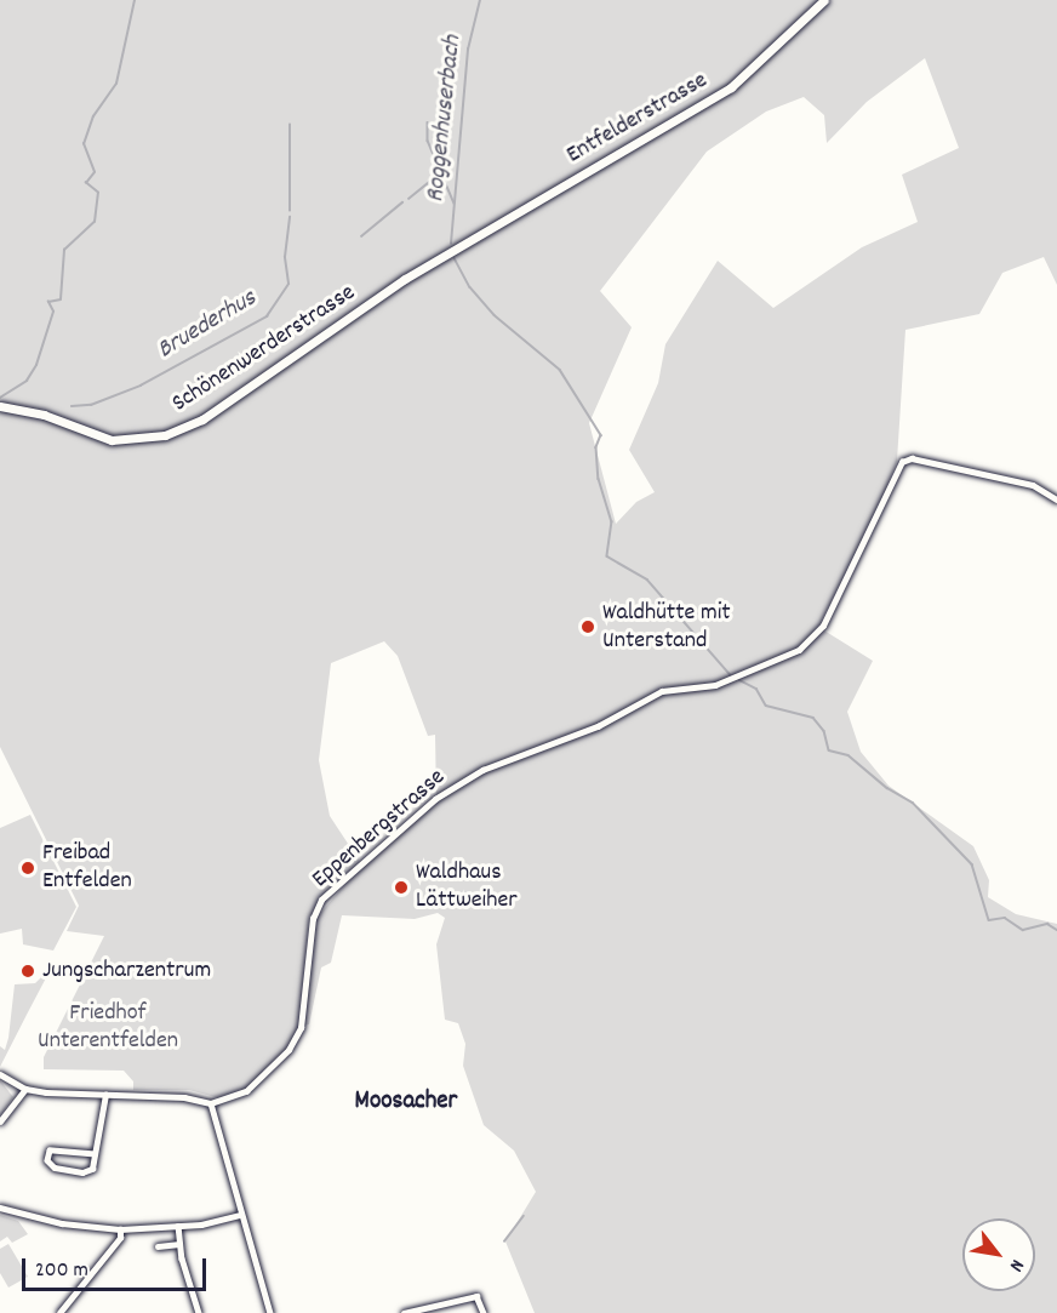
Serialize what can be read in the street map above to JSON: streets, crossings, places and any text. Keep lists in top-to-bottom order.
{
  "streets": {
    "street": ["Entfelderstrasse", "Schönenwerderstrasse", "Eppenbergstrasse"]
  },
  "crossings": [
    ["Entfelderstrasse", "Schönenwerderstrasse"]
  ],
  "districts": ["Moosacher"],
  "water": ["Roggenhuserbach", "Bruederhus"],
  "parks": ["Friedhof Unterentfelden"],
  "places": [
    "Waldhütte mit Unterstand",
    "Freibad Entfelden",
    "Waldhaus Lättweiher",
    "Jungscharzentrum"
  ],
  "scale_bar": "200 m",
  "north": "bottom right"
}
